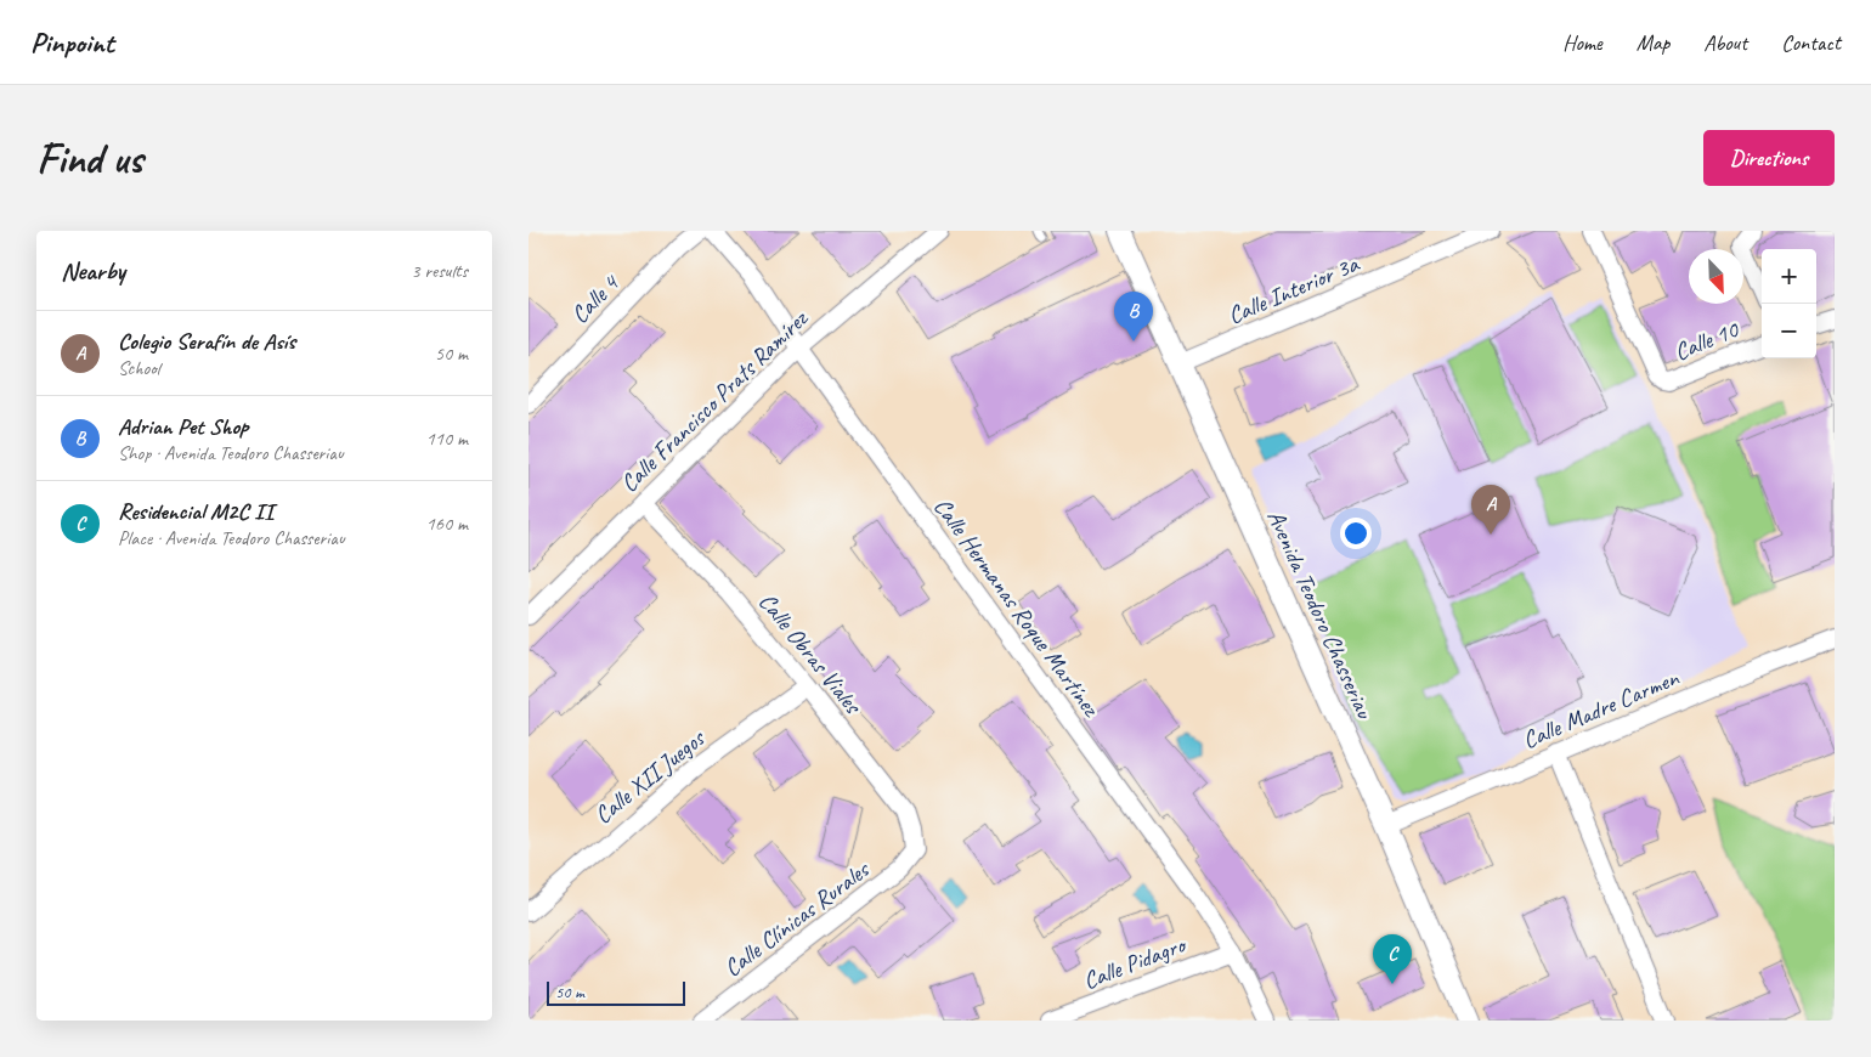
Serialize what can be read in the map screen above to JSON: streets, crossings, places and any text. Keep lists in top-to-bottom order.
{
  "streets": {
    "street": [
      "Calle Interior 3a",
      "Calle 4",
      "Calle 10",
      "Calle Francisco Prats Ramírez",
      "Calle Hermanas Roque Martínez",
      "Avenida Teodoro Chasseriau",
      "Calle Obras Viales",
      "Calle Madre Carmen",
      "Calle XII Juegos",
      "Calle Clínicas Rurales",
      "Calle Pidagro"
    ]
  },
  "crossings": [
    ["Calle Interior 3a", "Avenida Teodoro Chasseriau"],
    ["Calle Francisco Prats Ramírez", "Calle Hermanas Roque Martínez"],
    ["Calle Francisco Prats Ramírez", "Calle Obras Viales"],
    ["Calle Hermanas Roque Martínez", "Calle Pidagro"],
    ["Avenida Teodoro Chasseriau", "Calle Madre Carmen"],
    ["Calle Obras Viales", "Calle XII Juegos"],
    ["Calle Obras Viales", "Calle Clínicas Rurales"]
  ],
  "scale_bar": "50 m",
  "north": "bottom right",
  "page": {
    "header": "Pinpoint",
    "nav": [
      "Home",
      "Map",
      "About",
      "Contact"
    ],
    "buttons": "Directions",
    "title": "Find us",
    "heading": ["Nearby", "3 results"],
    "map_buttons": ["+", "−"],
    "pins": ["B", "A", "C"],
    "list": [
      {
        "mark": "A",
        "name": "Colegio Serafín de Asís",
        "note": "School",
        "value": "50 m"
      },
      {
        "mark": "B",
        "name": "Adrian Pet Shop",
        "note": "Shop · Avenida Teodoro Chasseriau",
        "value": "110 m"
      },
      {
        "mark": "C",
        "name": "Residencial M2C II",
        "note": "Place · Avenida Teodoro Chasseriau",
        "value": "160 m"
      }
    ],
    "scale": "50 m"
  }
}
